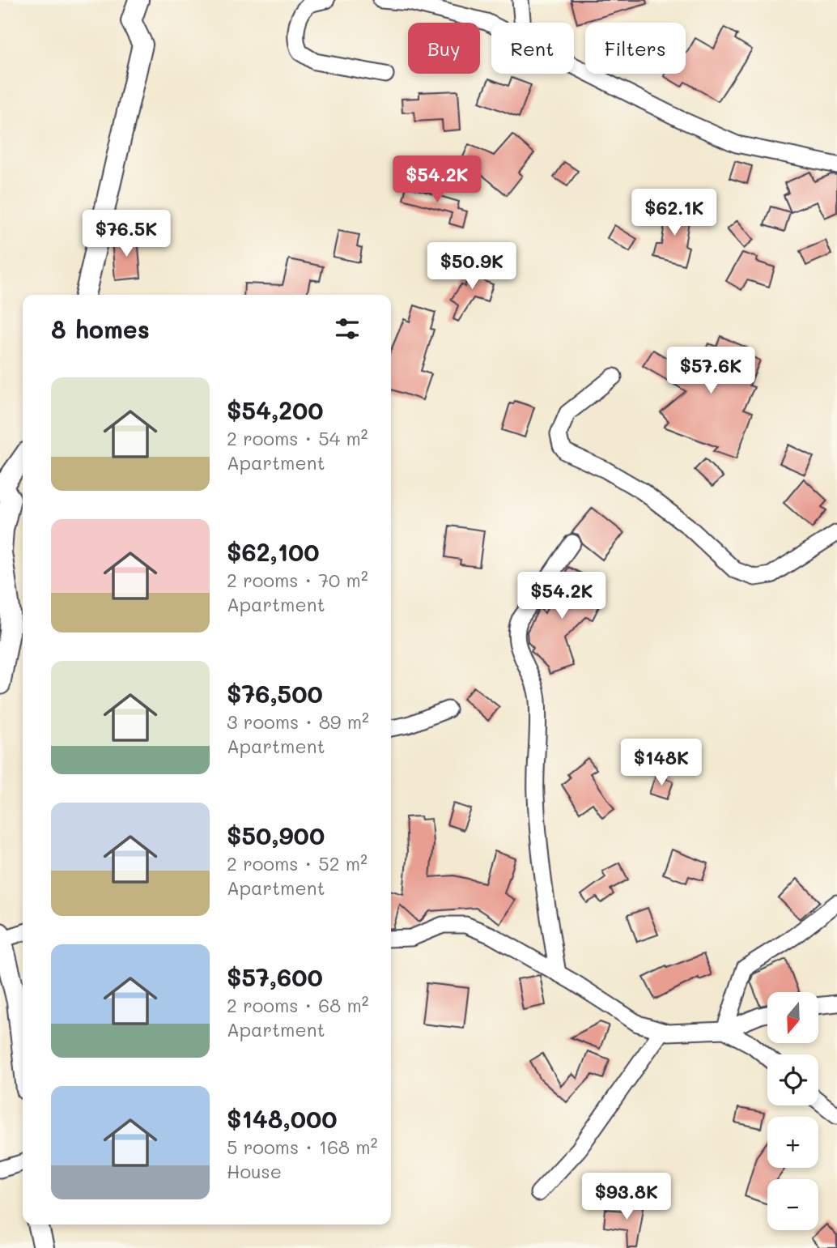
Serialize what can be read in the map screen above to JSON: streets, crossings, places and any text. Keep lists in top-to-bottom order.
{
  "north": "bottom",
  "page": {
    "chip": ["Buy", "Rent", "Filters"],
    "price": [
      "$54.2K",
      "$62.1K",
      "$76.5K",
      "$50.9K",
      "$57.6K",
      "$54.2K",
      "$148K",
      "$93.8K"
    ],
    "heading": "8 homes",
    "list": [
      {
        "name": "$54,200",
        "note": "2 rooms · 54 m² · Apartment"
      },
      {
        "name": "$62,100",
        "note": "2 rooms · 70 m² · Apartment"
      },
      {
        "name": "$76,500",
        "note": "3 rooms · 89 m² · Apartment"
      },
      {
        "name": "$50,900",
        "note": "2 rooms · 52 m² · Apartment"
      },
      {
        "name": "$57,600",
        "note": "2 rooms · 68 m² · Apartment"
      },
      {
        "name": "$148,000",
        "note": "5 rooms · 168 m² · House"
      }
    ],
    "map_buttons": ["+", "−"]
  }
}
